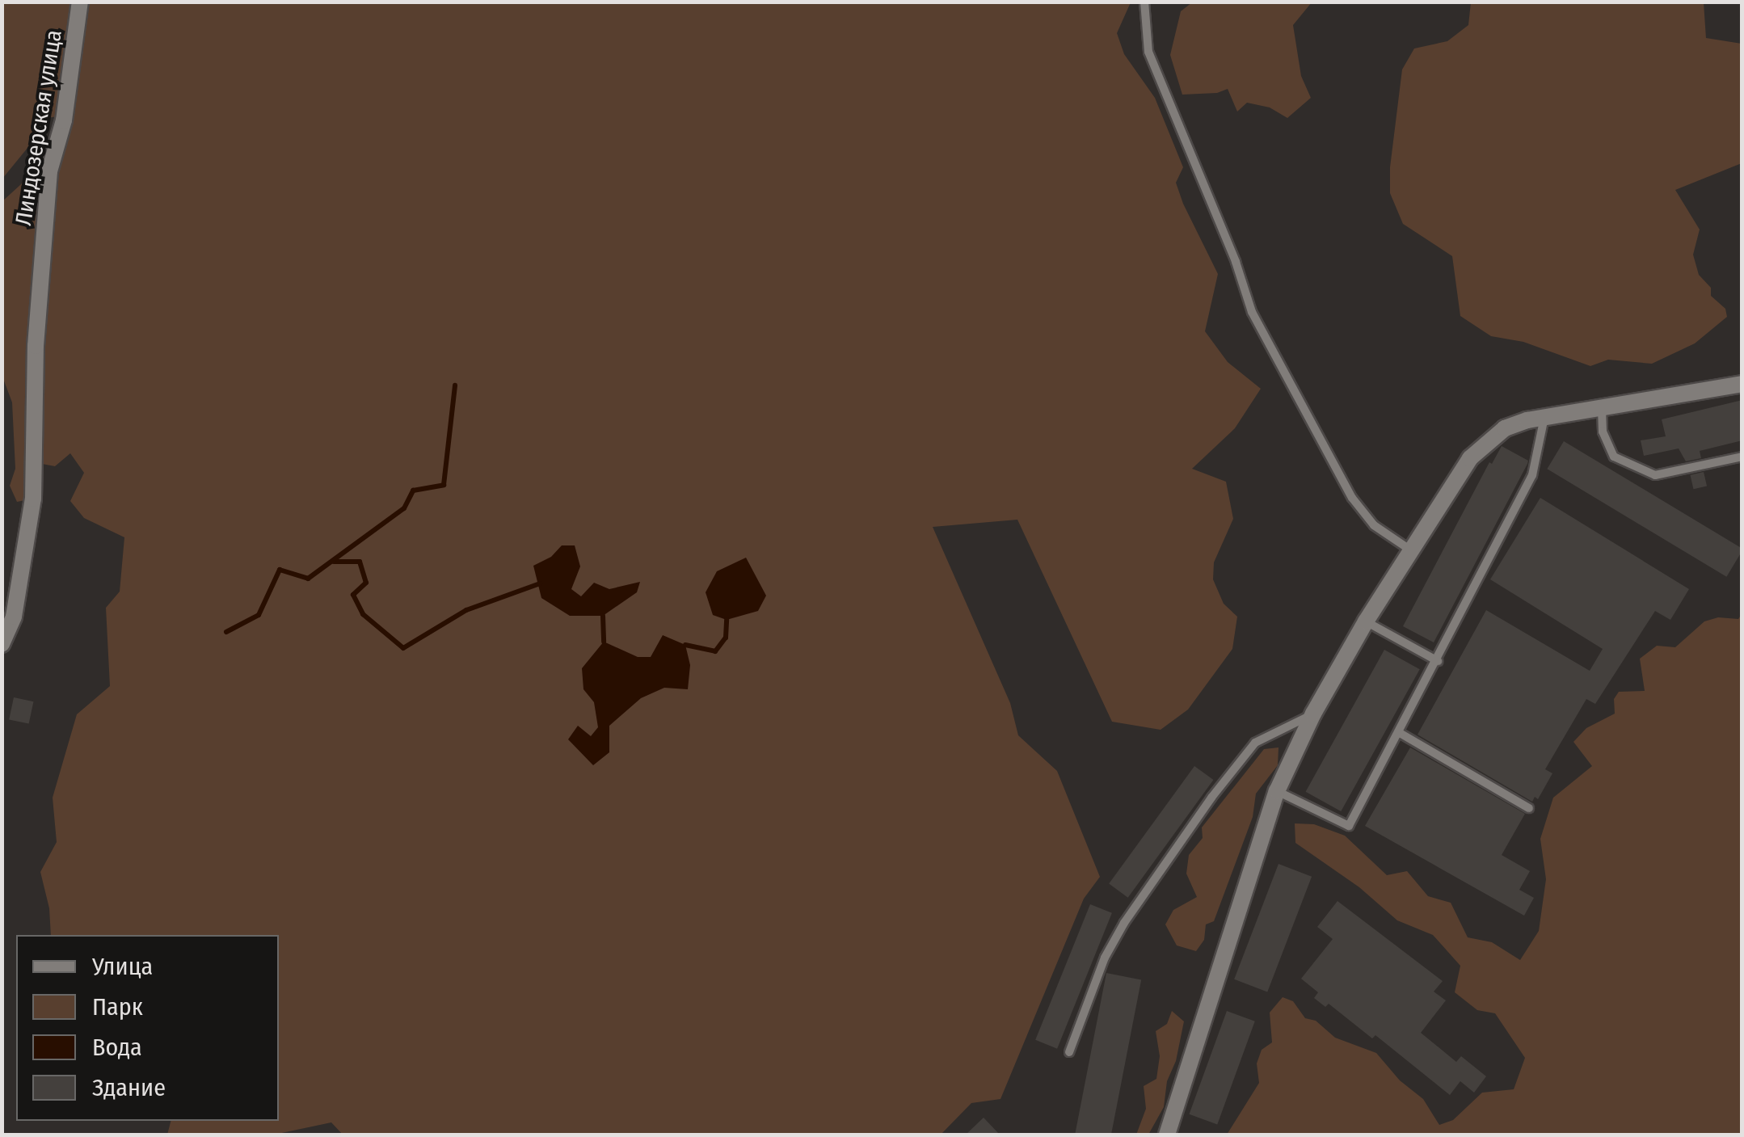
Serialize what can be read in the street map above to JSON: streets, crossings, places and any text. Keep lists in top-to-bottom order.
{
  "streets": {
    "street": ["Линдозерская улица"]
  },
  "legend": [
    "Улица",
    "Парк",
    "Вода",
    "Здание"
  ]
}
